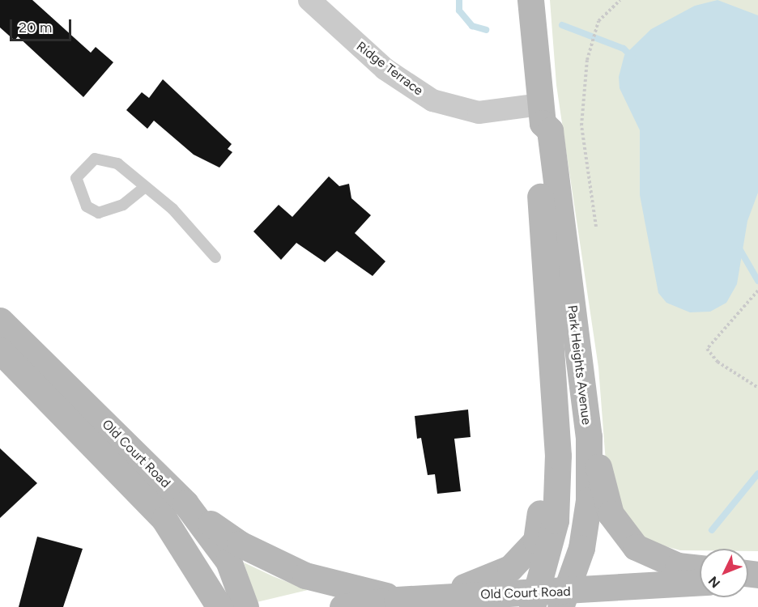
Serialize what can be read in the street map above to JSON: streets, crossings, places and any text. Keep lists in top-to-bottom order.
{
  "streets": {
    "main road": ["Park Heights Avenue", "Old Court Road"],
    "street": ["Ridge Terrace"]
  },
  "crossings": [
    ["Ridge Terrace", "Park Heights Avenue"],
    ["Park Heights Avenue", "Old Court Road"]
  ],
  "scale_bar": "20 m",
  "north": "bottom left"
}
